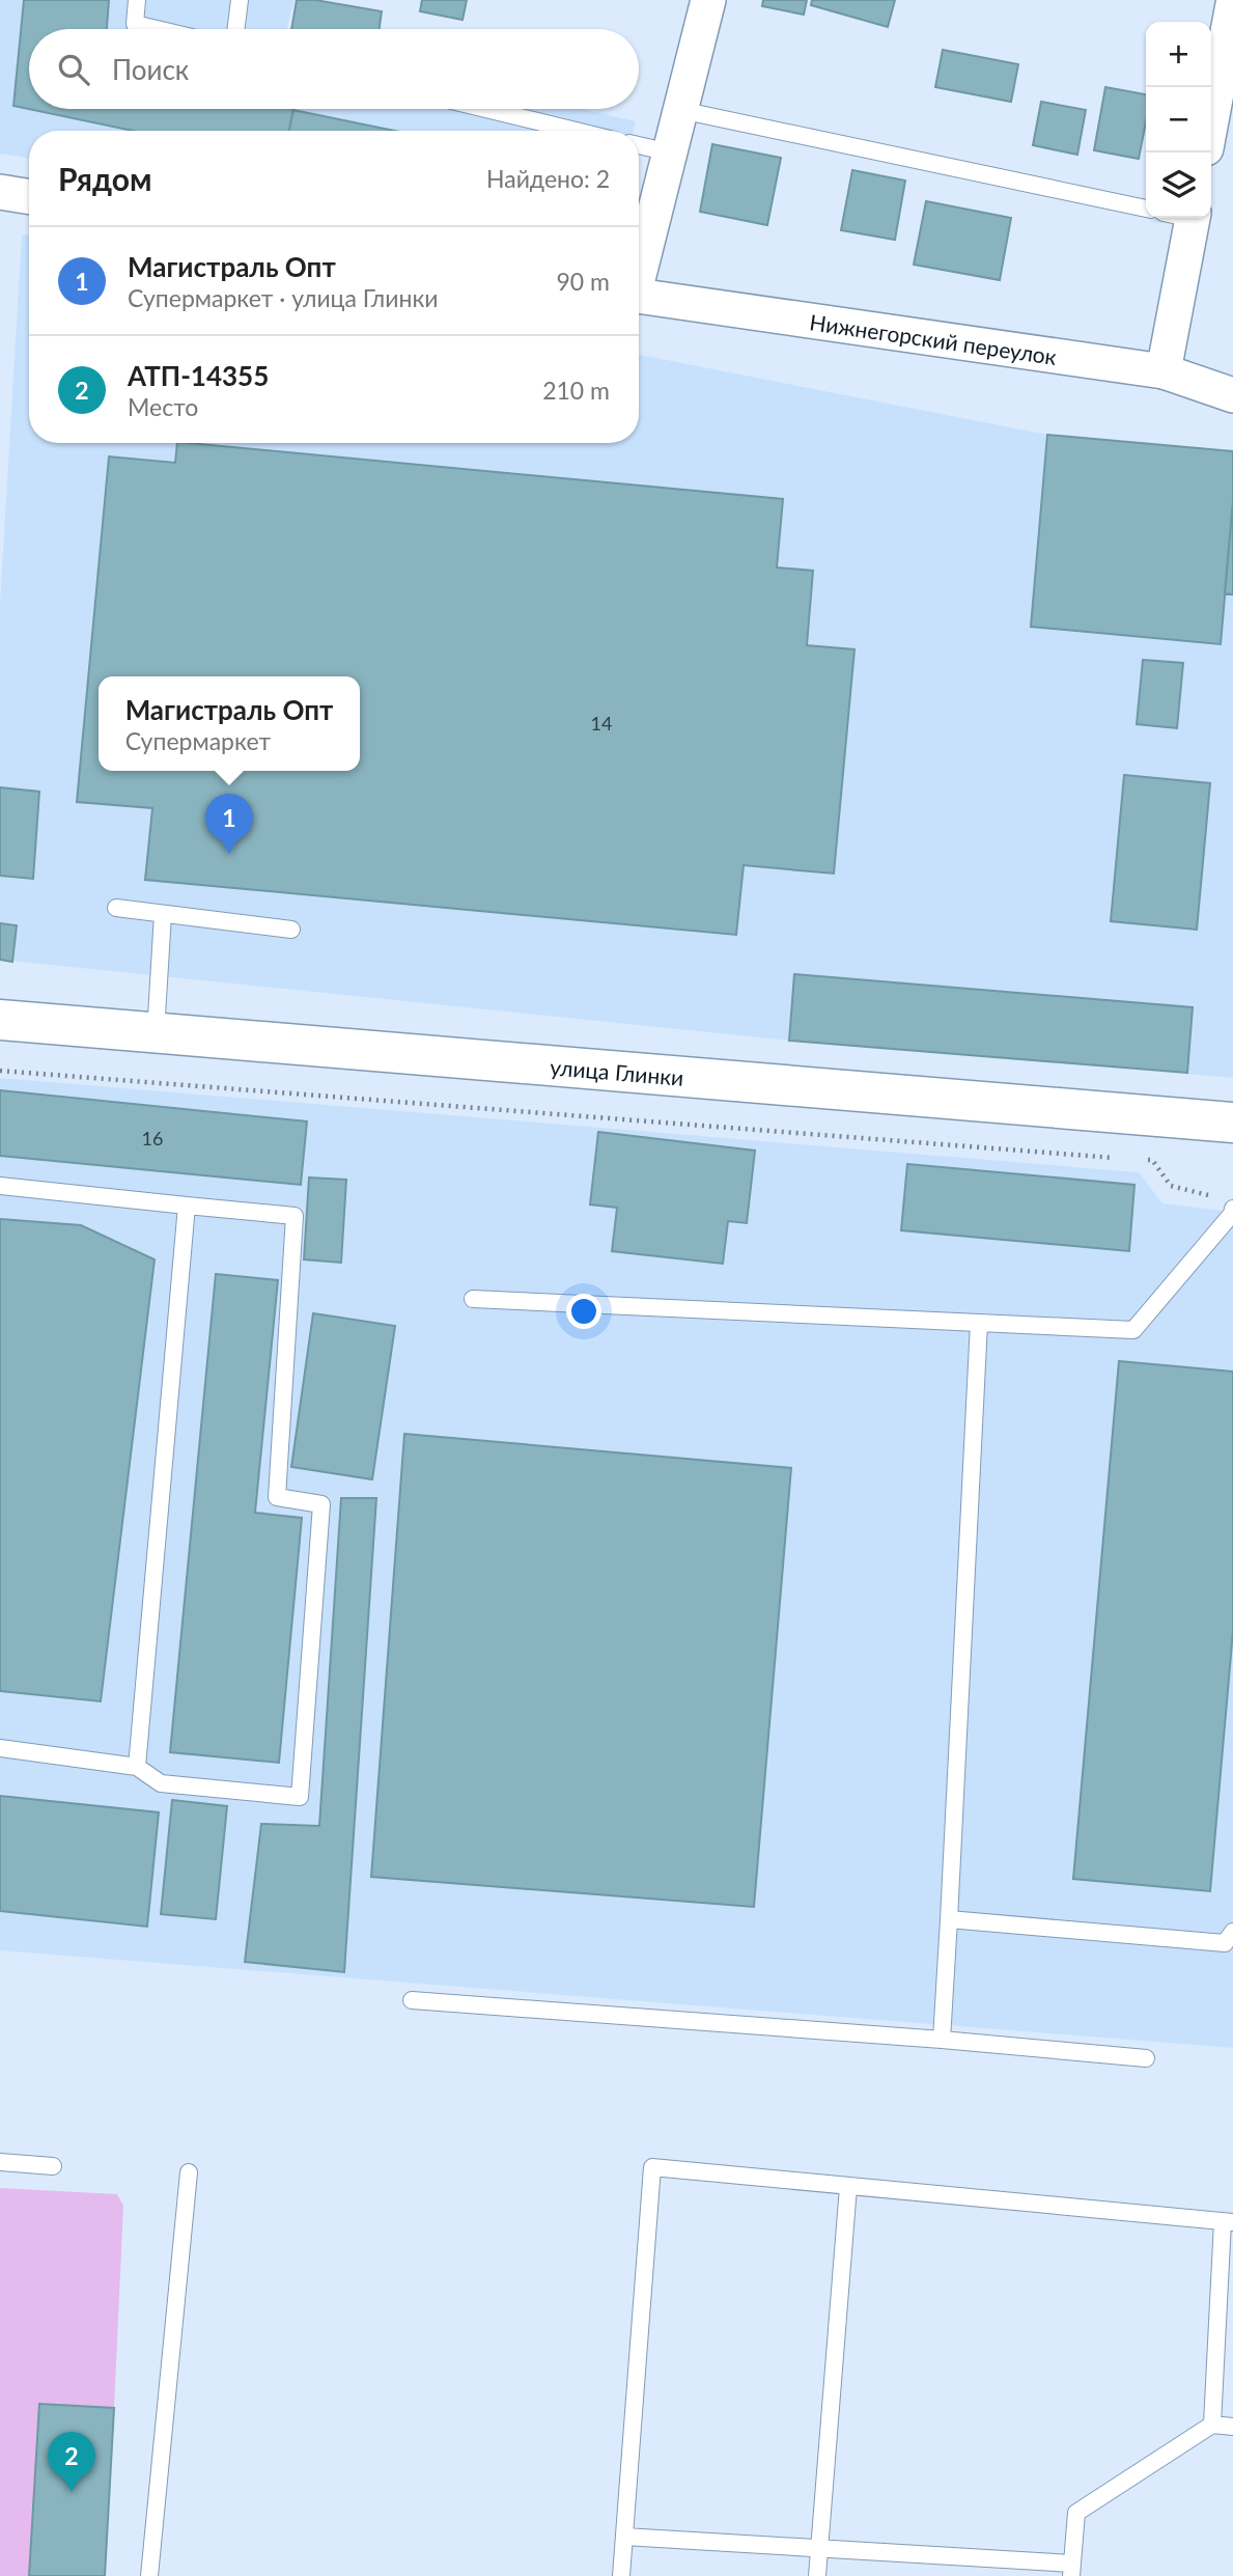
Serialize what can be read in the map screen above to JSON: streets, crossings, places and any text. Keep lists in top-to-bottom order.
{
  "streets": {
    "main road": ["улица Глинки"],
    "street": ["Нижнегорский переулок"]
  },
  "house_numbers": ["14", "16"],
  "page": {
    "map_buttons": ["+", "−"],
    "search": "Поиск",
    "heading": ["Рядом", "Найдено: 2"],
    "list": [
      {
        "mark": "1",
        "name": "Магистраль Опт",
        "note": "Супермаркет · улица Глинки",
        "value": "90 m"
      },
      {
        "mark": "2",
        "name": "АТП-14355",
        "note": "Место",
        "value": "210 m"
      }
    ],
    "popup": ["Магистраль Опт", "Супермаркет"],
    "pins": ["1", "2"]
  }
}
